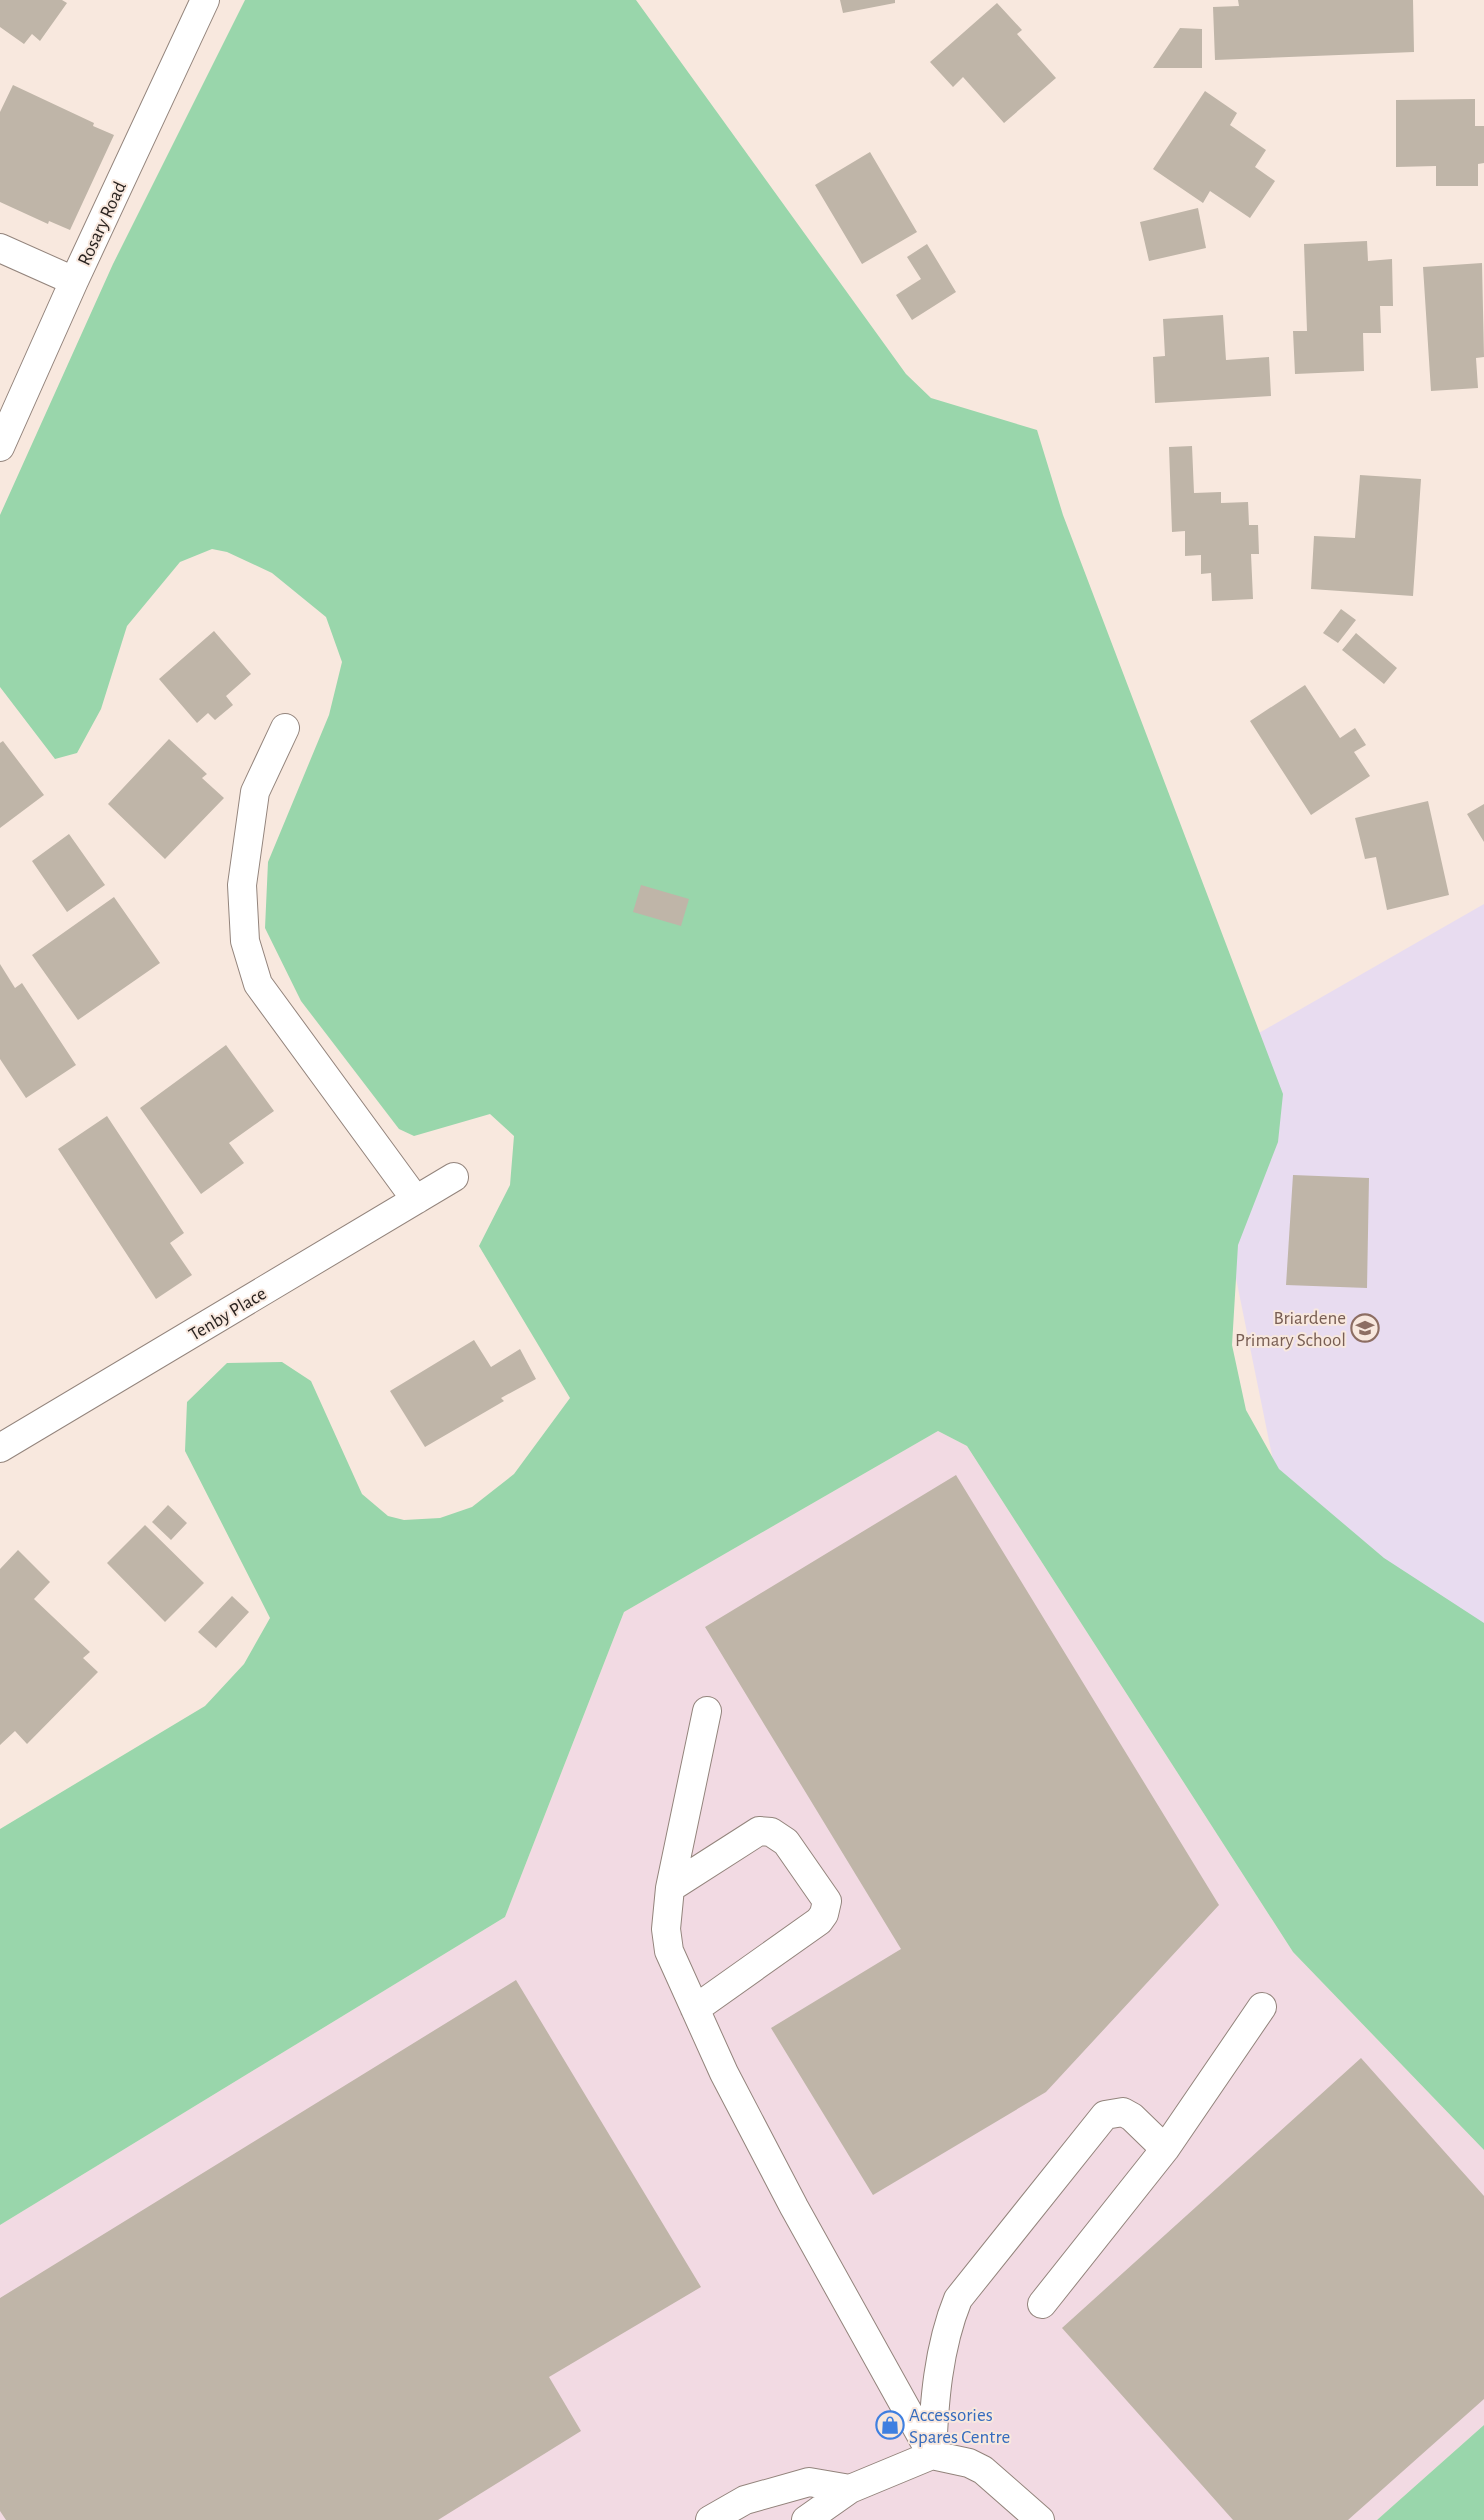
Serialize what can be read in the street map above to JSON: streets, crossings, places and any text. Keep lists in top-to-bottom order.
{
  "streets": {
    "street": ["Rosary Road", "Tenby Place"]
  },
  "places": {
    "school or university": ["Briardene Primary School"],
    "shop": ["Accessories Spares Centre"]
  }
}
